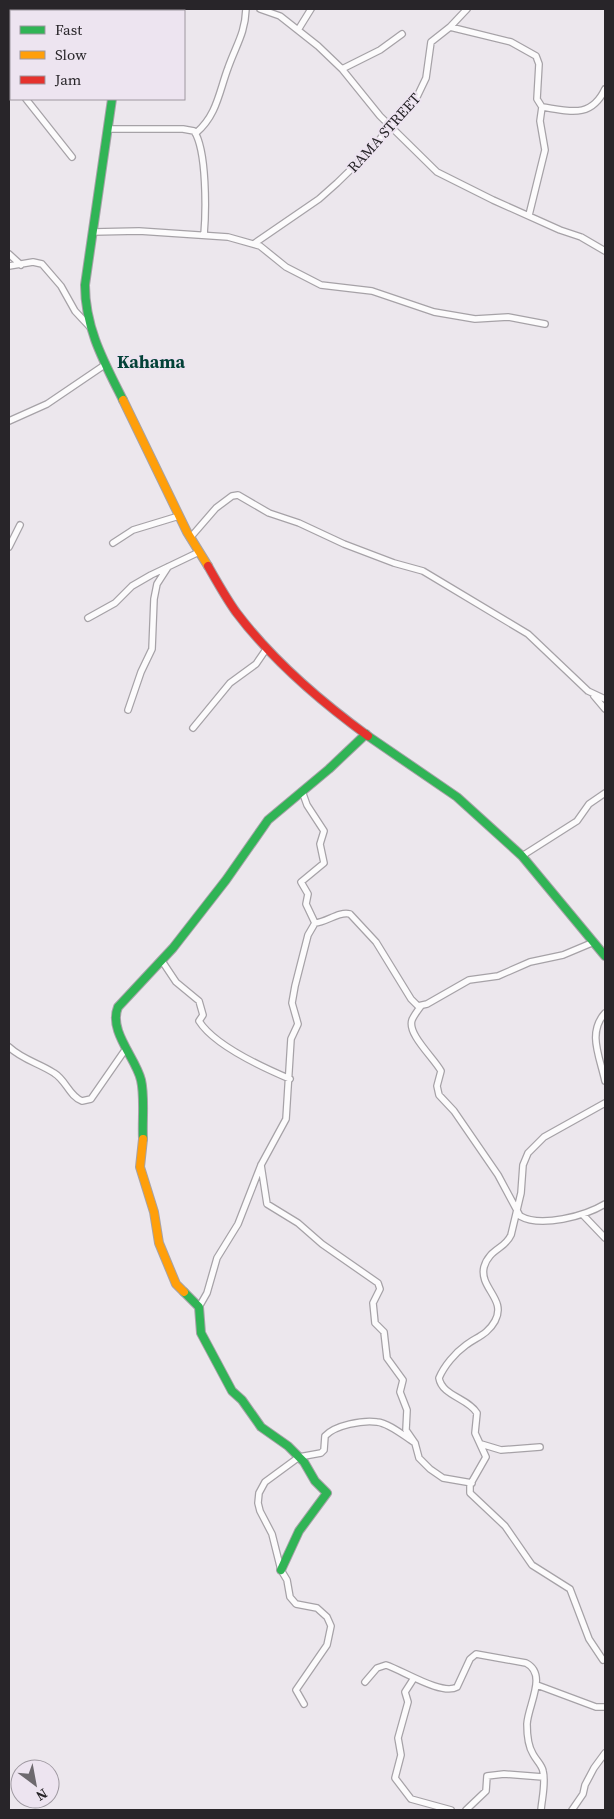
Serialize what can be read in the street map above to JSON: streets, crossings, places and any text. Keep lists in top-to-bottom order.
{
  "streets": {
    "street": ["RAMA STREET"]
  },
  "districts": ["Kahama"],
  "legend": ["Fast", "Slow", "Jam"],
  "north": "bottom right"
}
